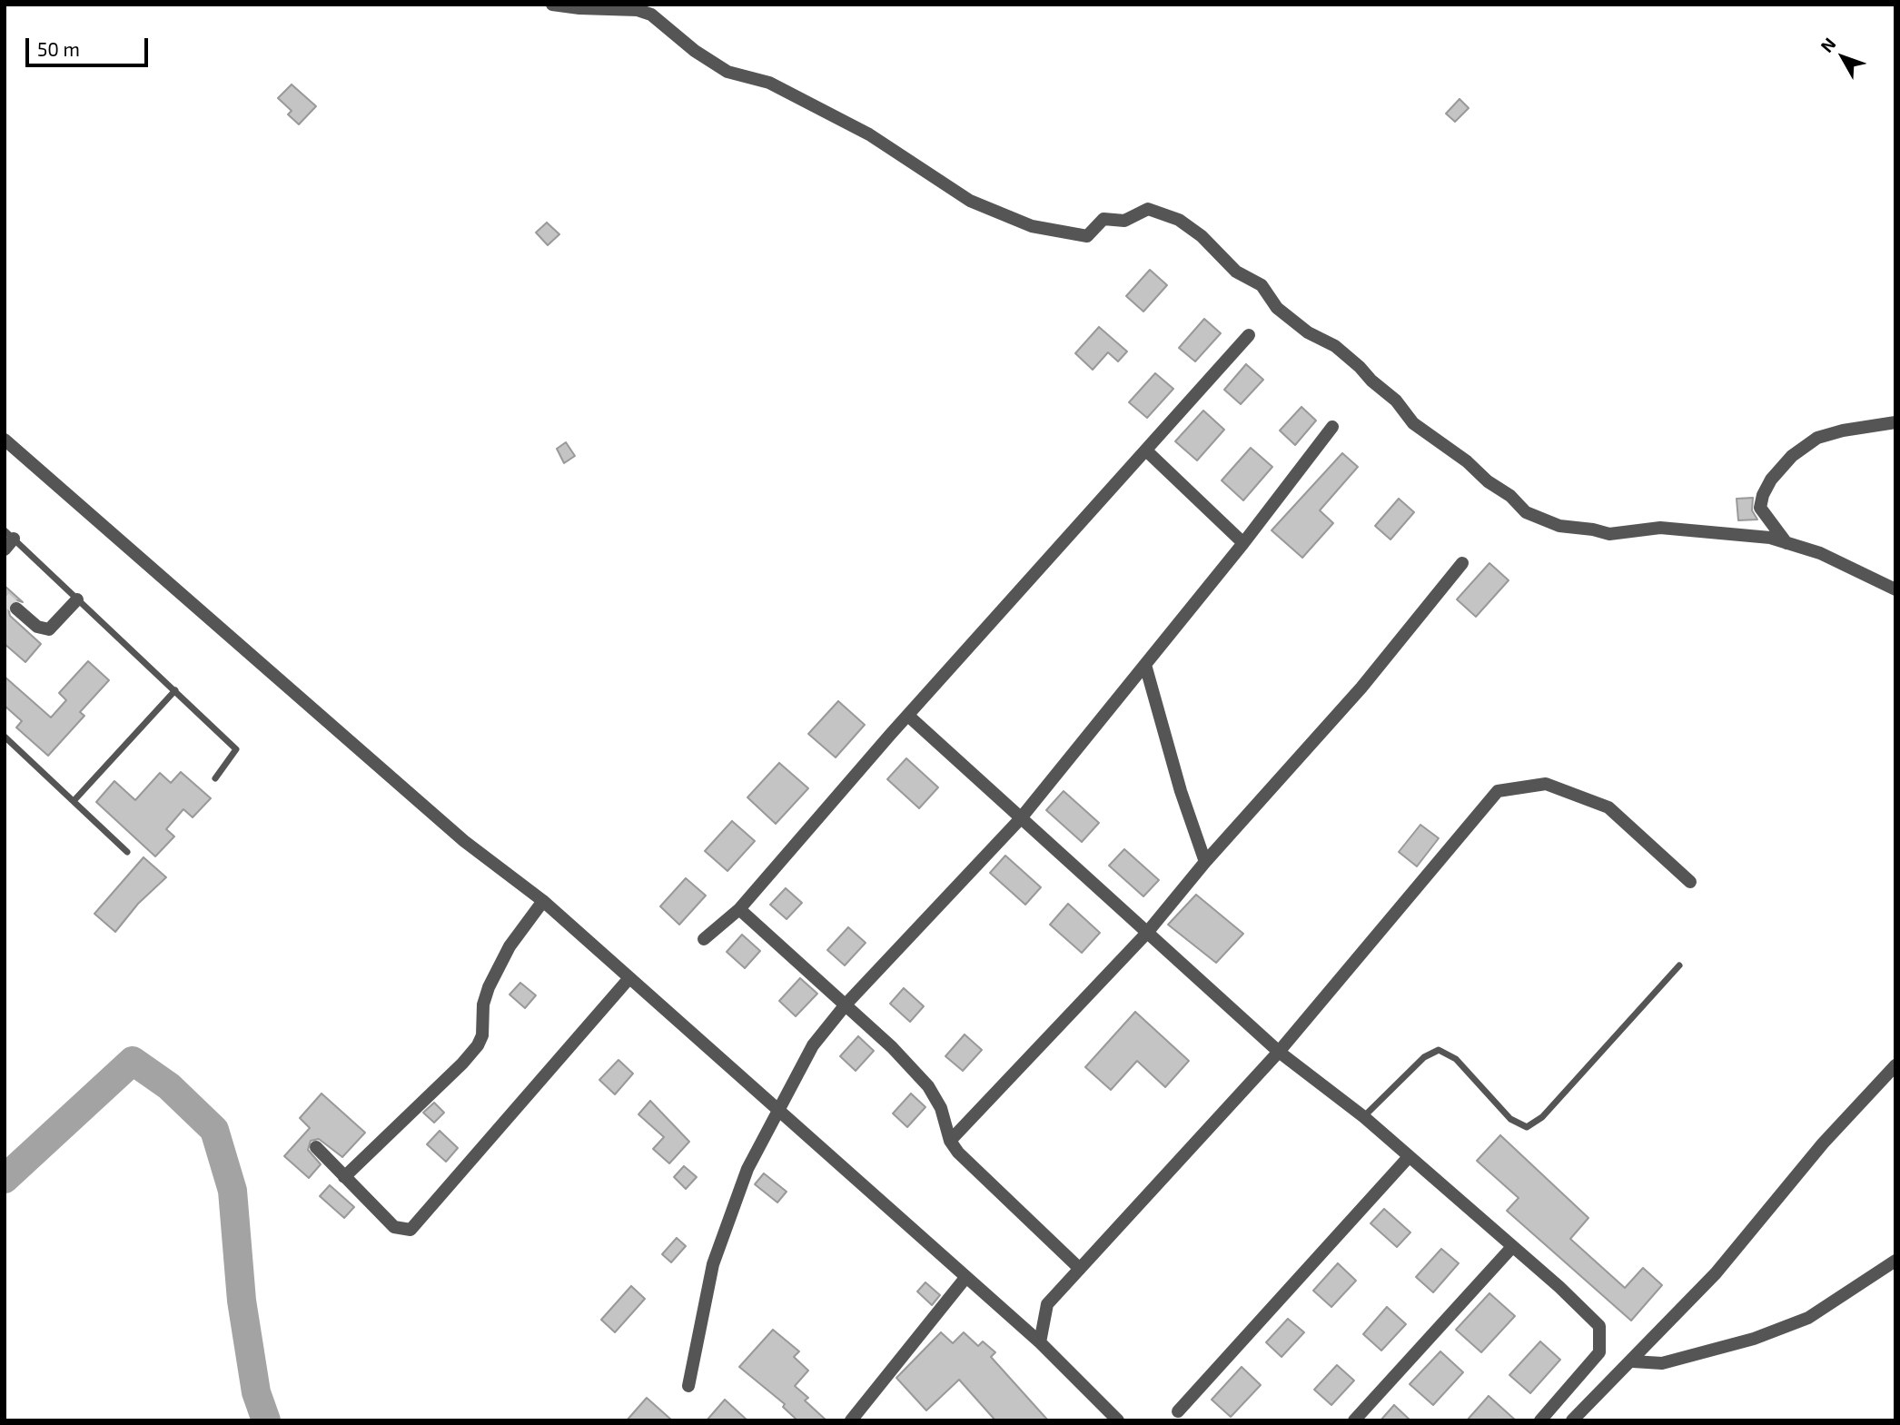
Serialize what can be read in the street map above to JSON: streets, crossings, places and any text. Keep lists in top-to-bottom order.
{
  "scale_bar": "50 m",
  "north": "top left"
}
